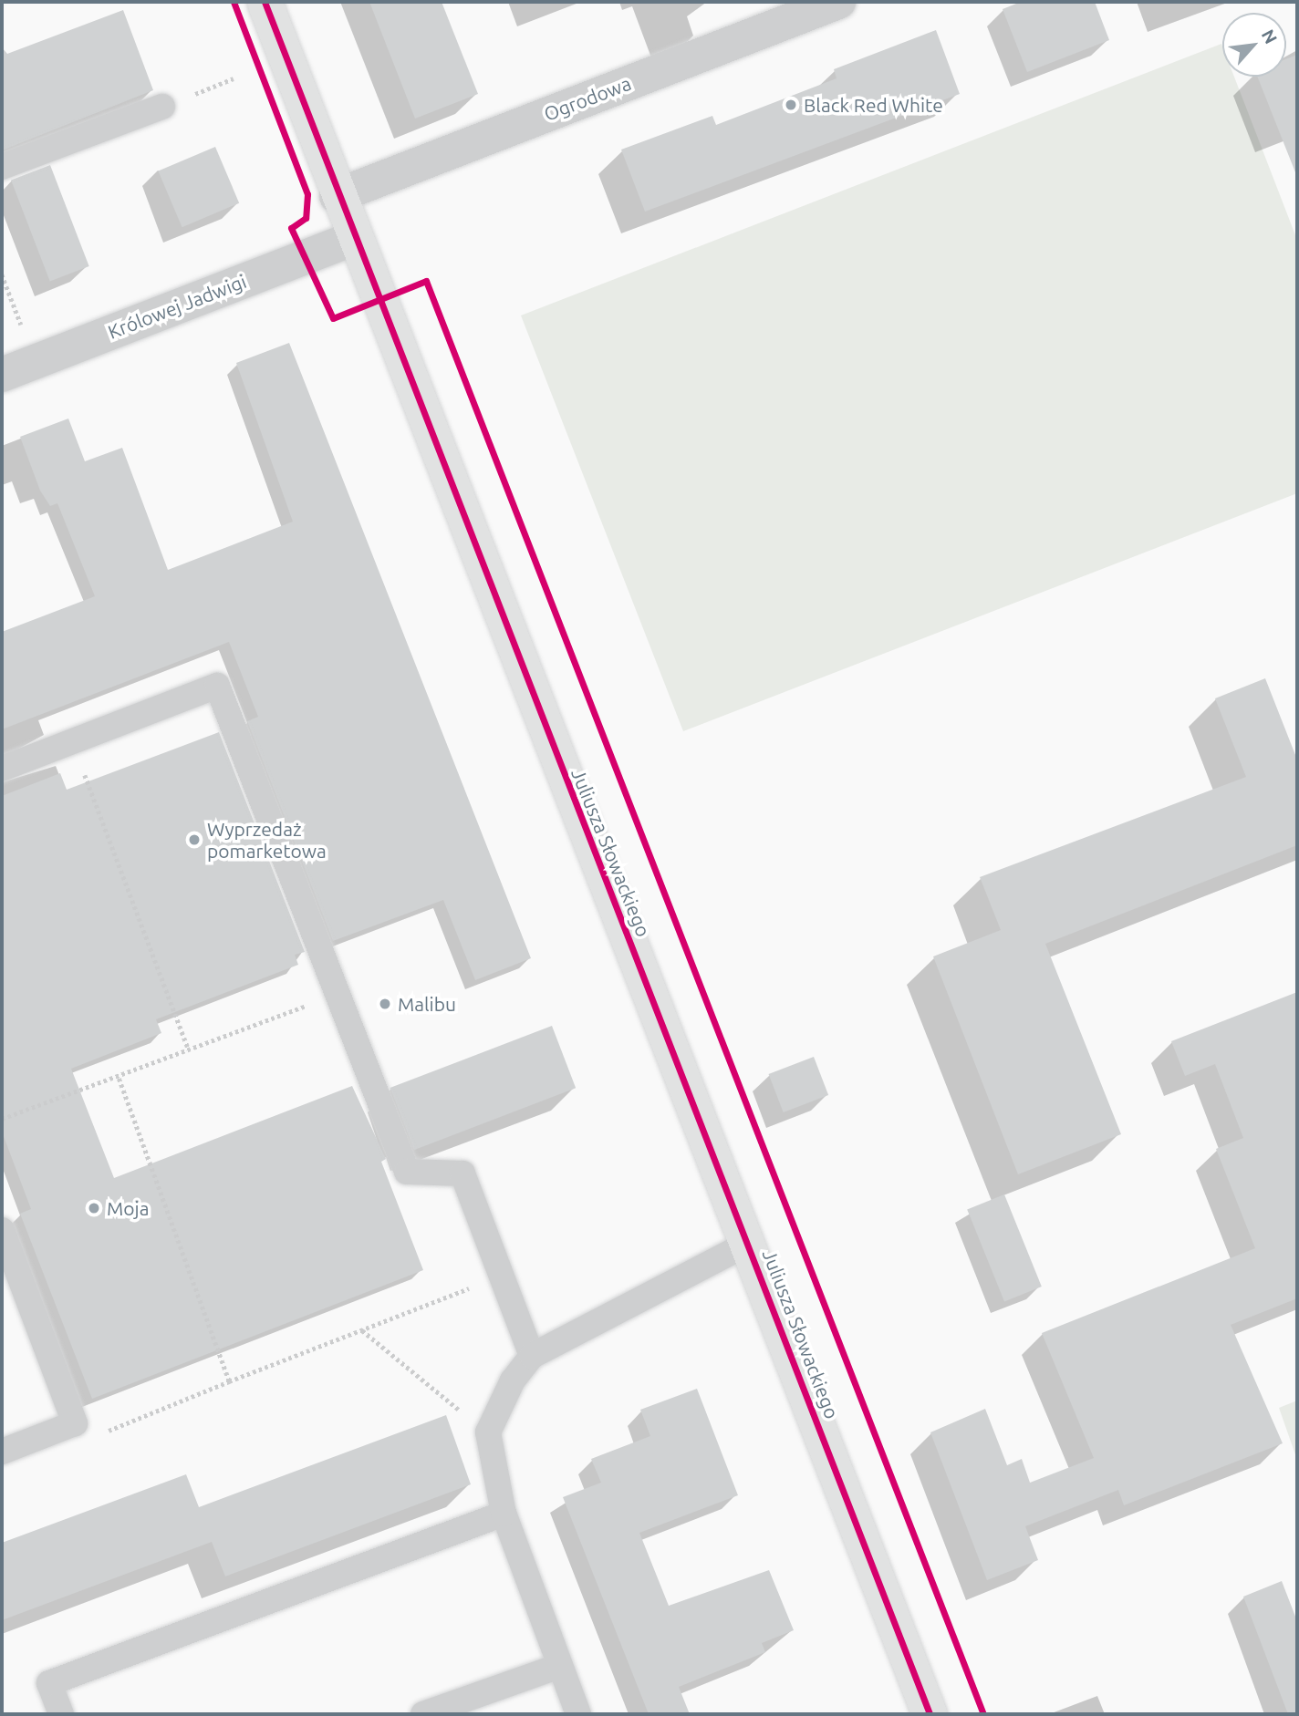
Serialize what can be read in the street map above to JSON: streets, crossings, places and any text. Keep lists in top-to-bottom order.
{
  "streets": {
    "street": ["Ogrodowa", "Królowej Jadwigi", "Juliusza Słowackiego"]
  },
  "crossings": [
    ["Ogrodowa", "Juliusza Słowackiego"],
    ["Królowej Jadwigi", "Juliusza Słowackiego"]
  ],
  "places": [
    "Black Red White",
    "Wyprzedaż pomarketowa",
    "Malibu",
    "Moja"
  ],
  "north": "top right"
}
